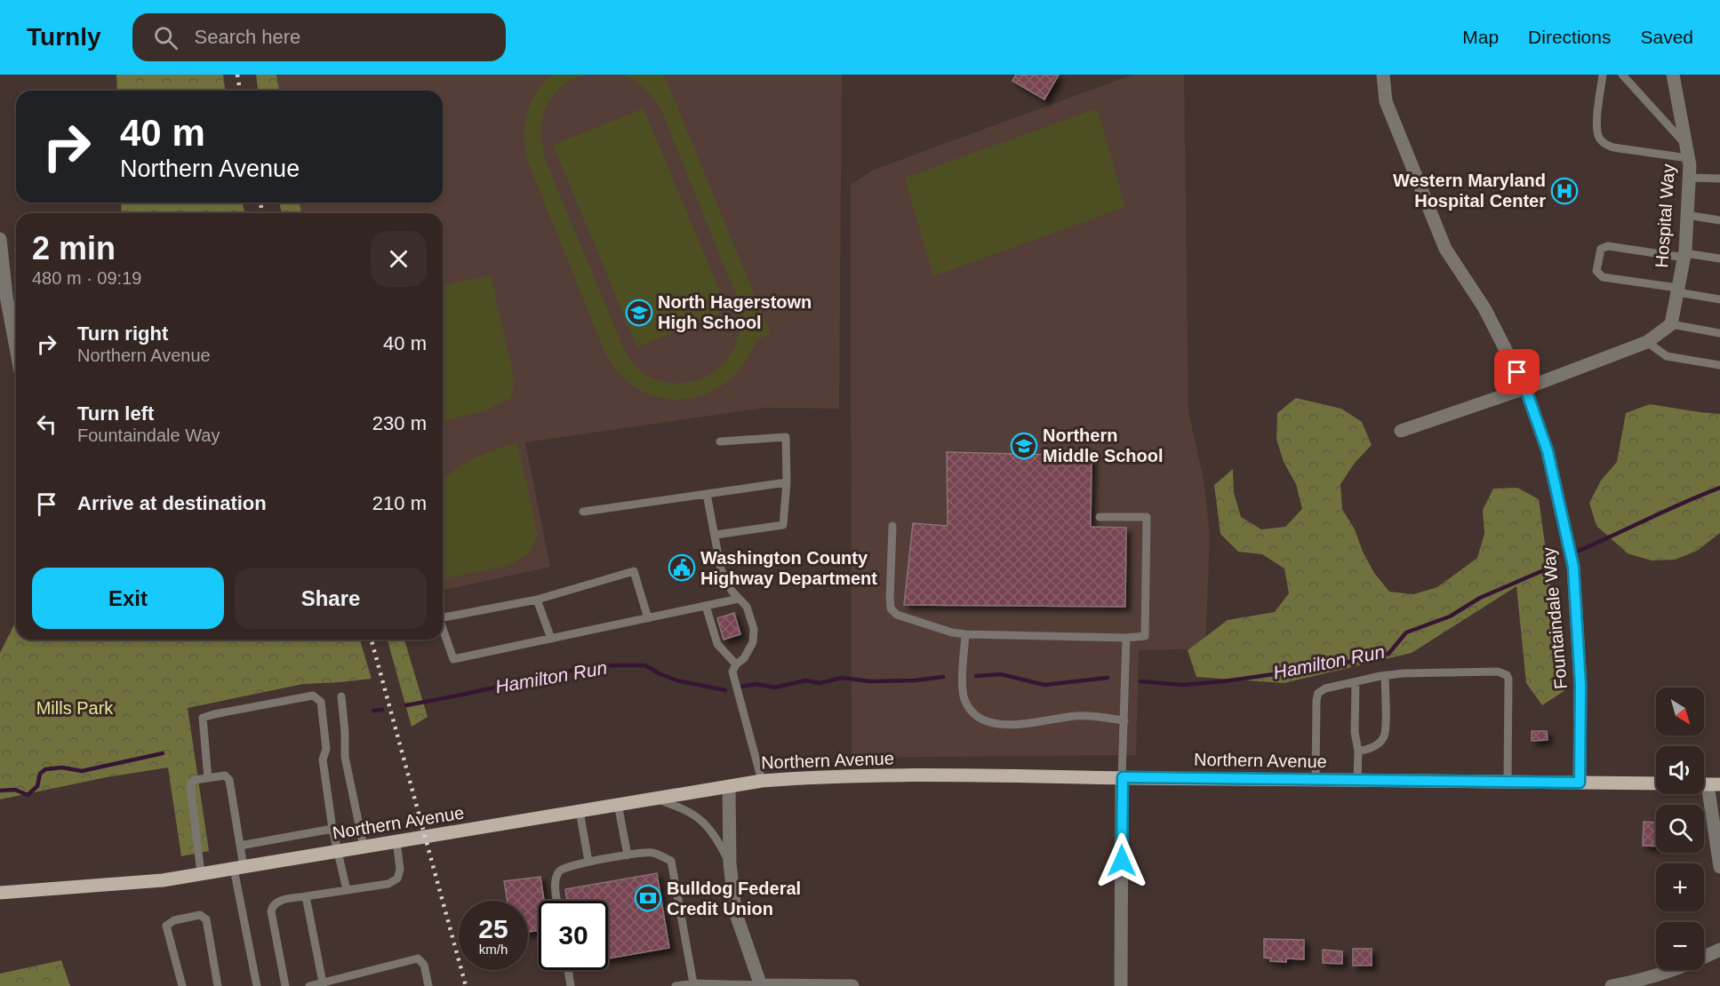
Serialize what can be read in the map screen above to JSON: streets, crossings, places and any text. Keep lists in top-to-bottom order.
{
  "streets": {
    "main road": ["Northern Avenue"],
    "street": ["Hospital Way", "Fountaindale Way"]
  },
  "crossings": [
    ["Fountaindale Way", "Northern Avenue"]
  ],
  "water": ["Hamilton Run"],
  "parks": ["Mills Park"],
  "places": {
    "hospital": ["Western Maryland Hospital Center"],
    "school or university": ["North Hagerstown High School", "Northern Middle School"],
    "public building": ["Washington County Highway Department"],
    "bank": ["Bulldog Federal Credit Union"]
  },
  "north": "bottom right",
  "page": {
    "header": "Turnly",
    "search": "Search here",
    "nav": ["Map", "Directions", "Saved"],
    "turn": ["40 m", "Northern Avenue"],
    "heading": ["2 min", "480 m · 09:19"],
    "list": [
      {
        "name": "Turn right",
        "note": "Northern Avenue",
        "value": "40 m"
      },
      {
        "name": "Turn left",
        "note": "Fountaindale Way",
        "value": "230 m"
      },
      {
        "name": "Arrive at destination",
        "value": "210 m"
      }
    ],
    "buttons": ["Exit", "Share"],
    "map_buttons": ["+", "−"],
    "speed": "25 km/h",
    "limit": "30"
  }
}
